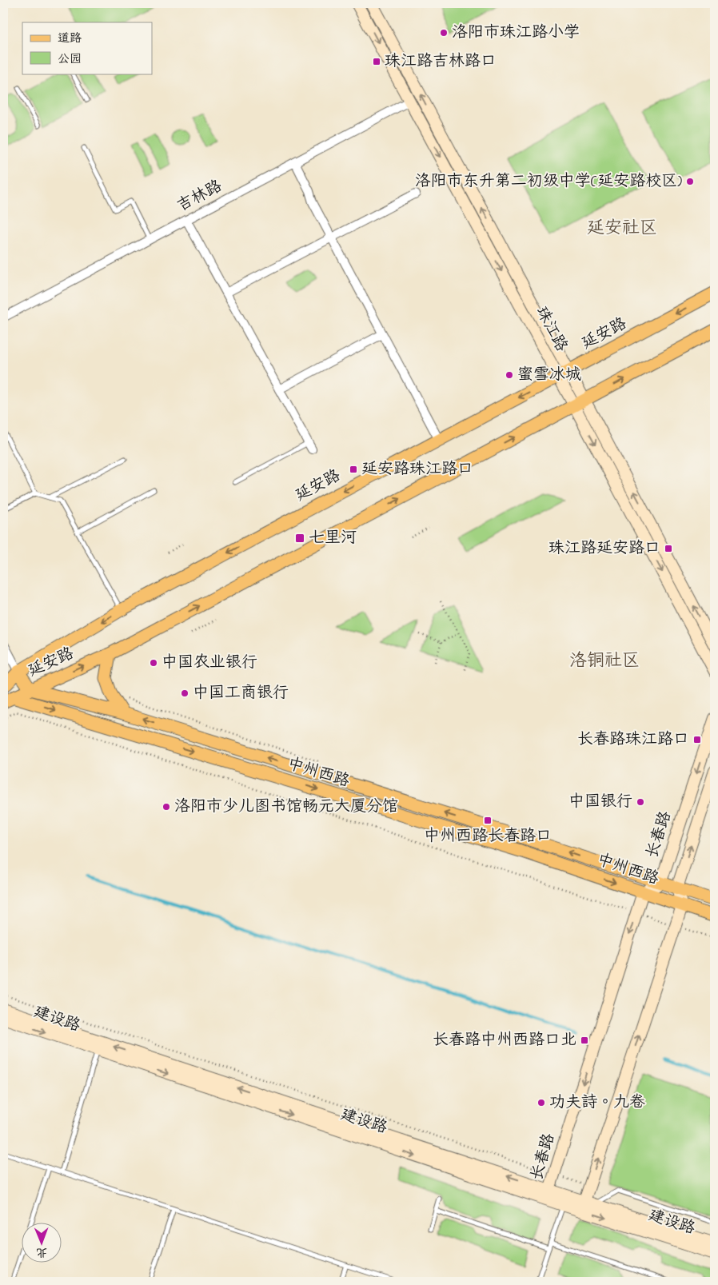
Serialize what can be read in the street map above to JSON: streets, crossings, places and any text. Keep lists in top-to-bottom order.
{
  "streets": {
    "main road": [
      "珠江路",
      "延安路",
      "中州西路",
      "长春路",
      "建设路"
    ],
    "street": ["吉林路"]
  },
  "crossings": [
    ["吉林路", "珠江路"],
    ["珠江路", "延安路"],
    ["延安路", "中州西路"],
    ["中州西路", "长春路"],
    ["长春路", "建设路"]
  ],
  "districts": ["延安社区", "洛铜社区"],
  "places": {
    "other": [
      "洛阳市珠江路小学",
      "洛阳市东升第二初级中学(延安路校区)",
      "蜜雪冰城",
      "中国农业银行",
      "中国工商银行",
      "中国银行",
      "洛阳市少儿图书馆畅元大厦分馆",
      "功夫詩。九卷"
    ],
    "transit": [
      "珠江路吉林路口",
      "延安路珠江路口",
      "七里河",
      "珠江路延安路口",
      "长春路珠江路口",
      "中州西路长春路口",
      "长春路中州西路口北"
    ]
  },
  "legend": ["道路", "公园"],
  "north": "bottom"
}
